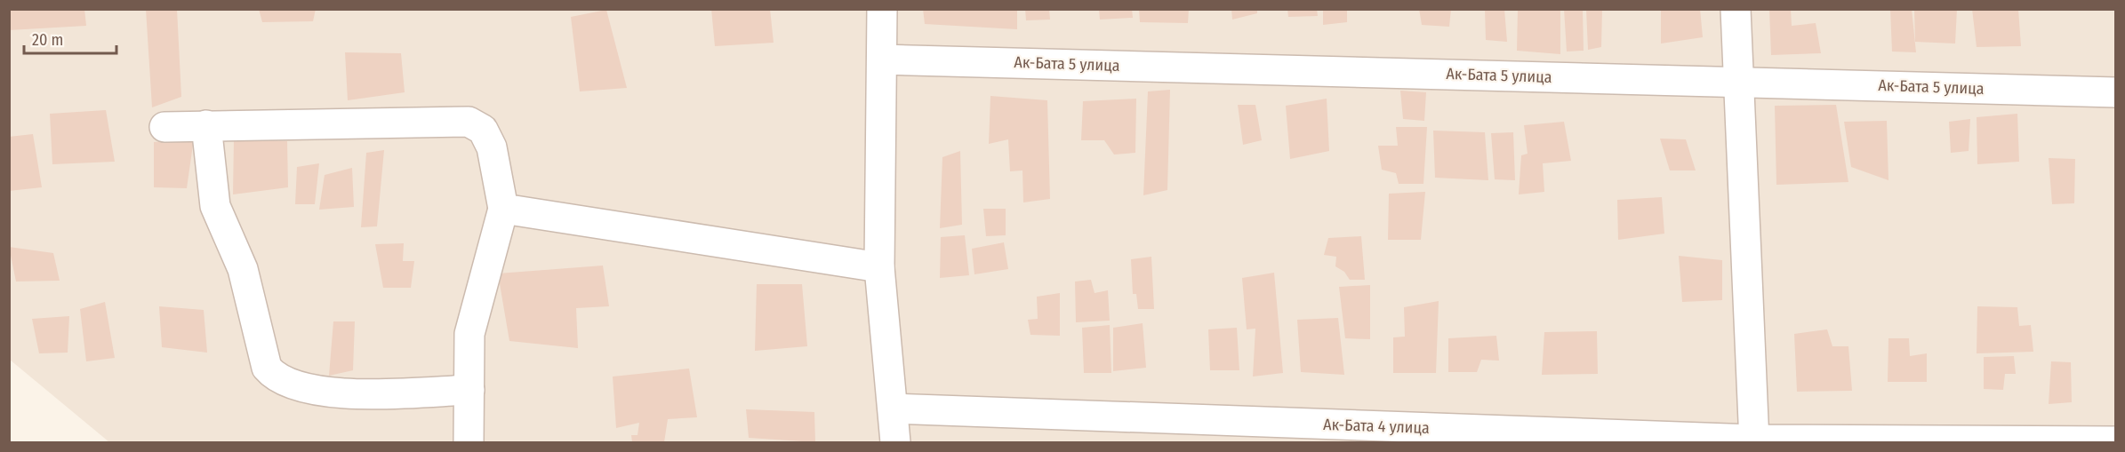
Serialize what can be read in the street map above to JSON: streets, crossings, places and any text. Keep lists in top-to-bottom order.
{
  "streets": {
    "street": ["Ак-Бата 5 улица", "Ак-Бата 4 улица"]
  },
  "scale_bar": "20 m"
}
